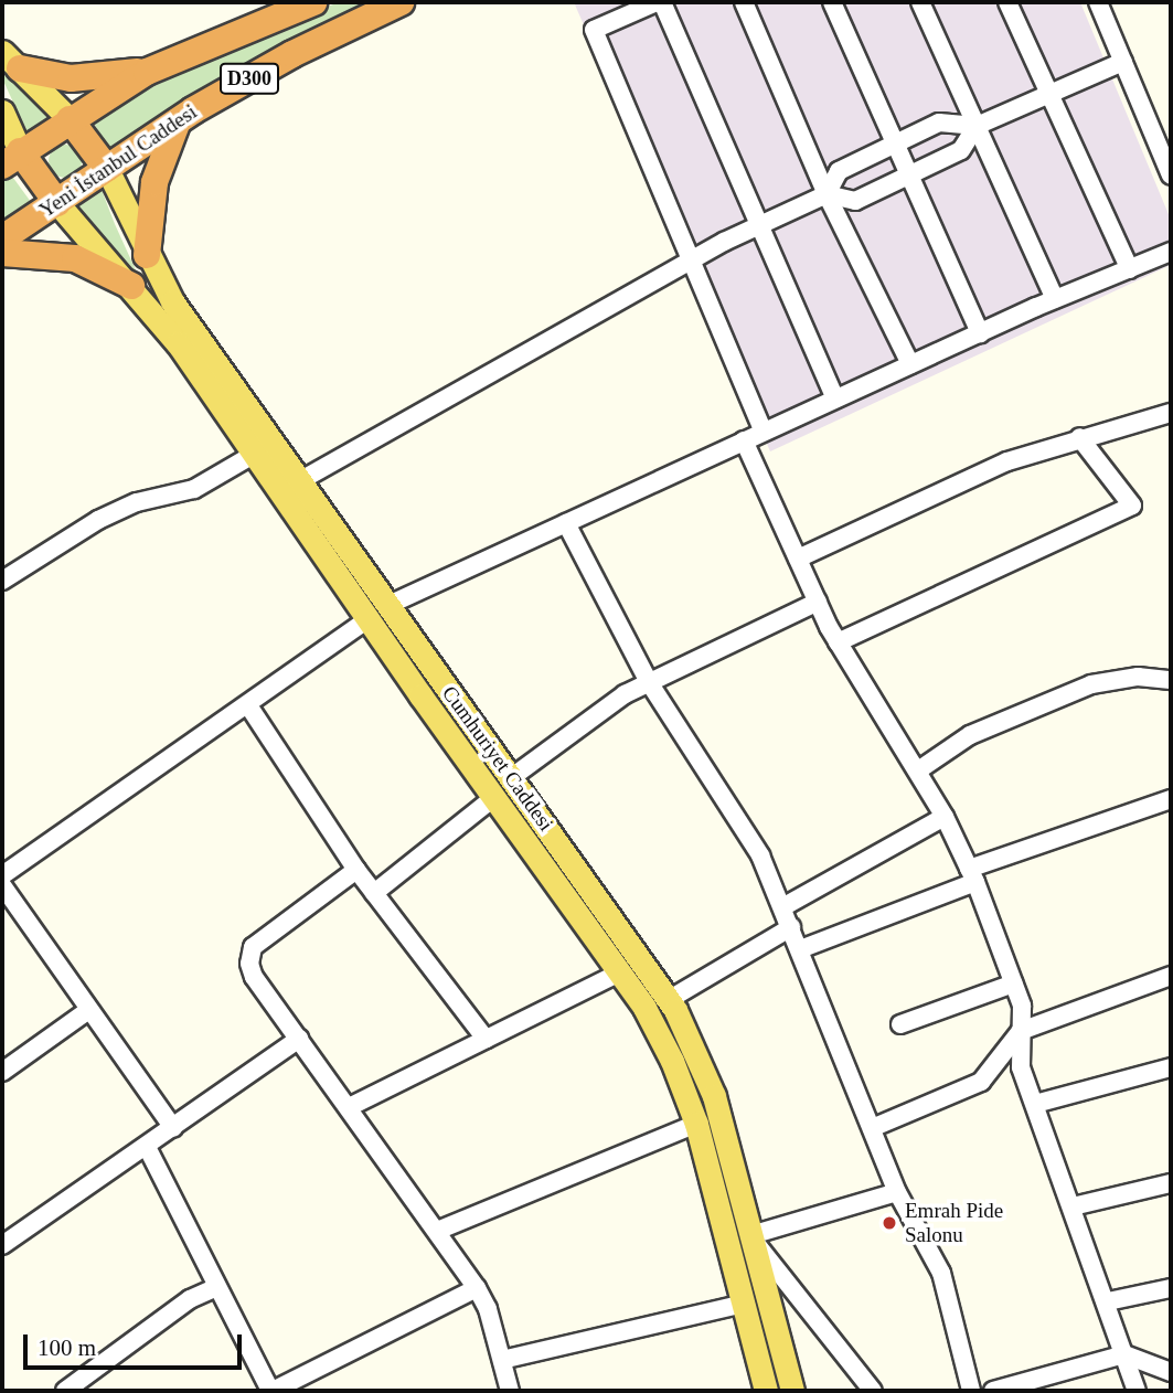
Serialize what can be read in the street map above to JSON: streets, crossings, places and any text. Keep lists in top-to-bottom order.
{
  "streets": {
    "highway": ["D300", "Yeni İstanbul Caddesi"],
    "main road": ["Cumhuriyet Caddesi"]
  },
  "crossings": [
    ["Yeni İstanbul Caddesi", "Cumhuriyet Caddesi"]
  ],
  "places": ["Emrah Pide Salonu"],
  "scale_bar": "100 m"
}
